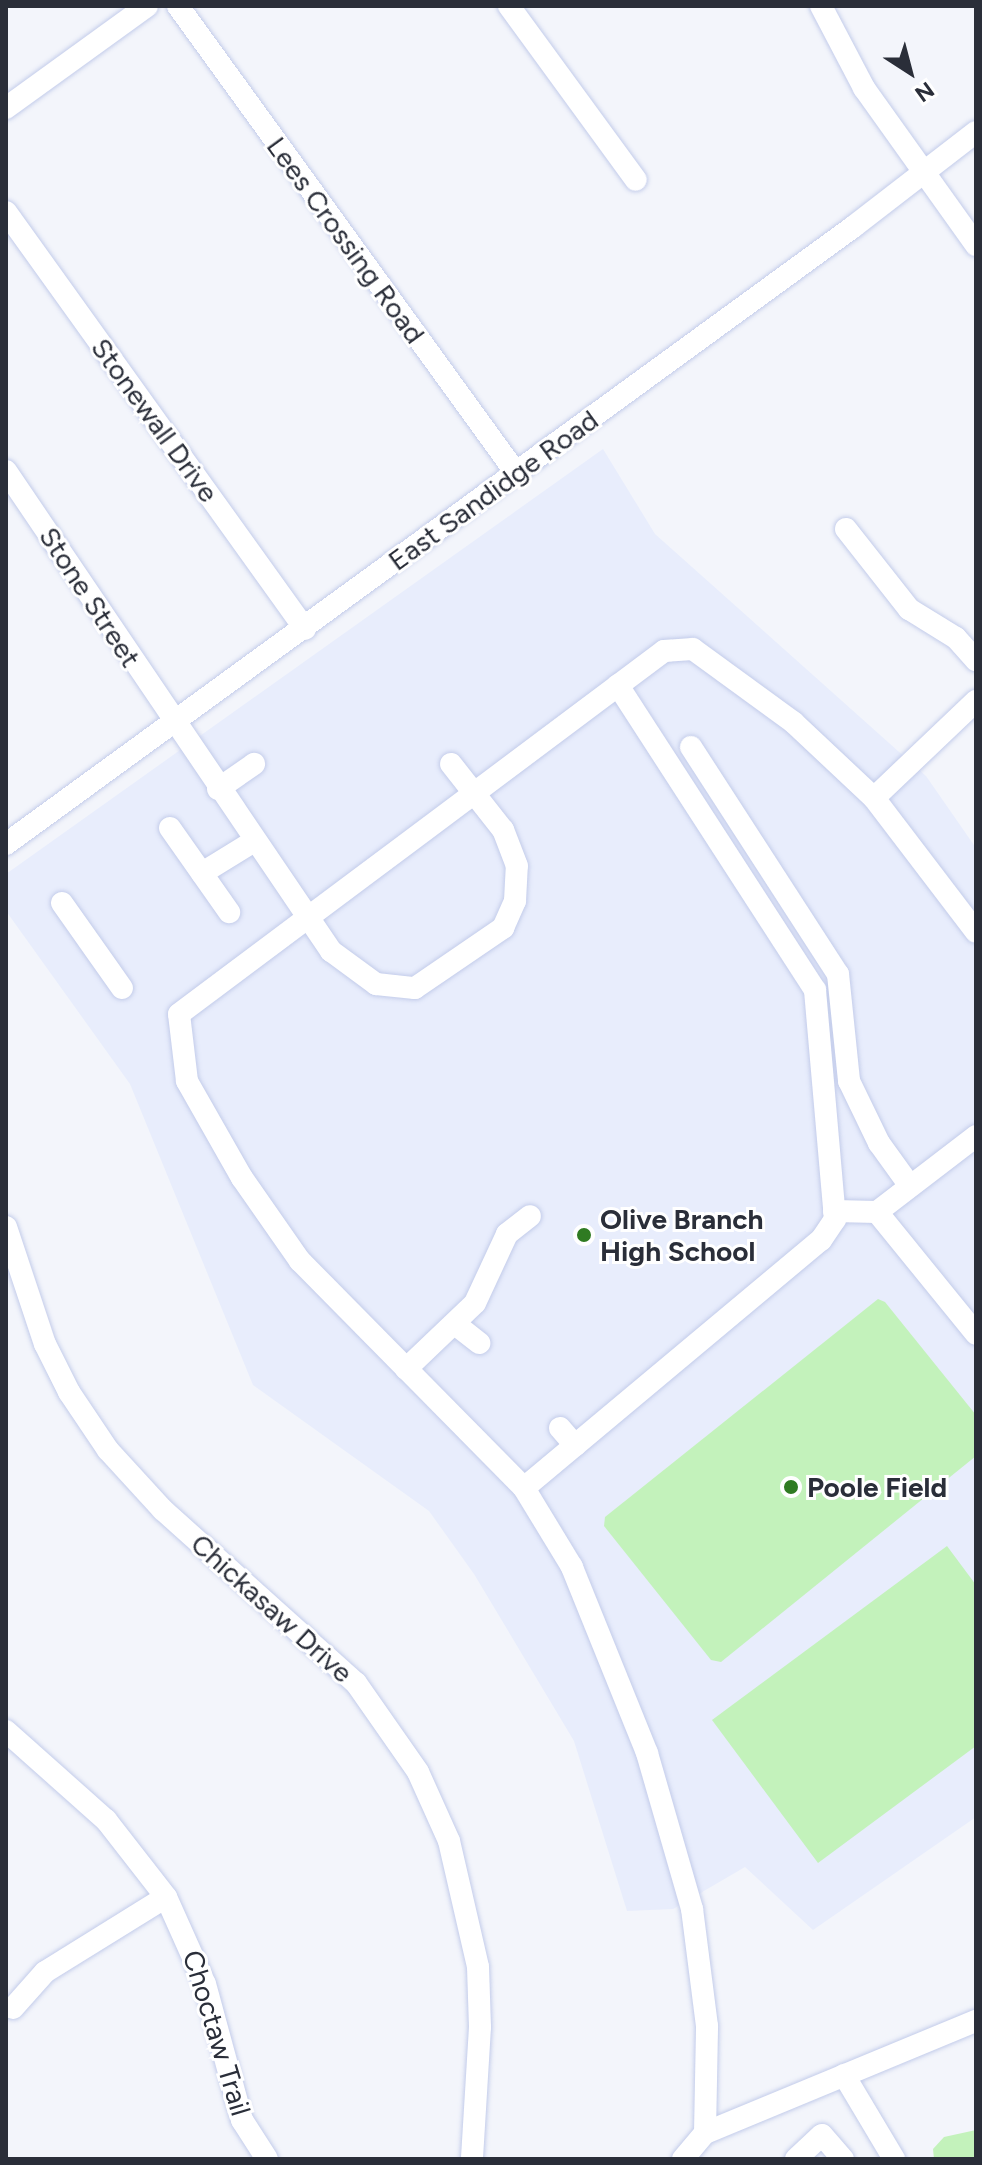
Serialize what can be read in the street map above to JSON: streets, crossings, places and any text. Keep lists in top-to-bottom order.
{
  "streets": {
    "street": [
      "Lees Crossing Road",
      "Stonewall Drive",
      "East Sandidge Road",
      "Stone Street",
      "Chickasaw Drive",
      "Choctaw Trail"
    ]
  },
  "crossings": [
    ["Lees Crossing Road", "East Sandidge Road"],
    ["Stonewall Drive", "East Sandidge Road"],
    ["East Sandidge Road", "Stone Street"]
  ],
  "places": ["Olive Branch High School", "Poole Field"],
  "north": "bottom right"
}
